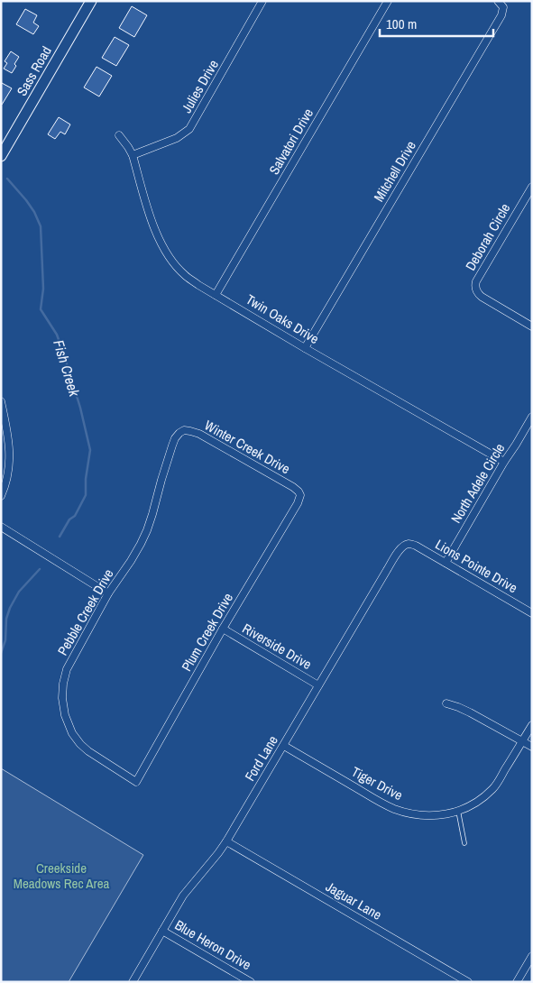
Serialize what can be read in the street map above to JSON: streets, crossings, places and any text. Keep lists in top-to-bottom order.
{
  "streets": {
    "street": [
      "Sass Road",
      "Julies Drive",
      "Salvatori Drive",
      "Mitchell Drive",
      "Deborah Circle",
      "Twin Oaks Drive",
      "Winter Creek Drive",
      "North Adele Circle",
      "Lions Pointe Drive",
      "Pebble Creek Drive",
      "Plum Creek Drive",
      "Riverside Drive",
      "Ford Lane",
      "Tiger Drive",
      "Jaguar Lane",
      "Blue Heron Drive"
    ]
  },
  "crossings": [
    ["Julies Drive", "Twin Oaks Drive"],
    ["Salvatori Drive", "Twin Oaks Drive"],
    ["Mitchell Drive", "Twin Oaks Drive"],
    ["Twin Oaks Drive", "North Adele Circle"],
    ["Winter Creek Drive", "Pebble Creek Drive"],
    ["Winter Creek Drive", "Plum Creek Drive"],
    ["North Adele Circle", "Lions Pointe Drive"],
    ["Lions Pointe Drive", "Ford Lane"],
    ["Pebble Creek Drive", "Plum Creek Drive"],
    ["Plum Creek Drive", "Riverside Drive"],
    ["Riverside Drive", "Ford Lane"],
    ["Ford Lane", "Tiger Drive"],
    ["Ford Lane", "Jaguar Lane"],
    ["Ford Lane", "Blue Heron Drive"]
  ],
  "water": ["Fish Creek"],
  "parks": ["Creekside Meadows Rec Area"],
  "scale_bar": "100 m"
}
